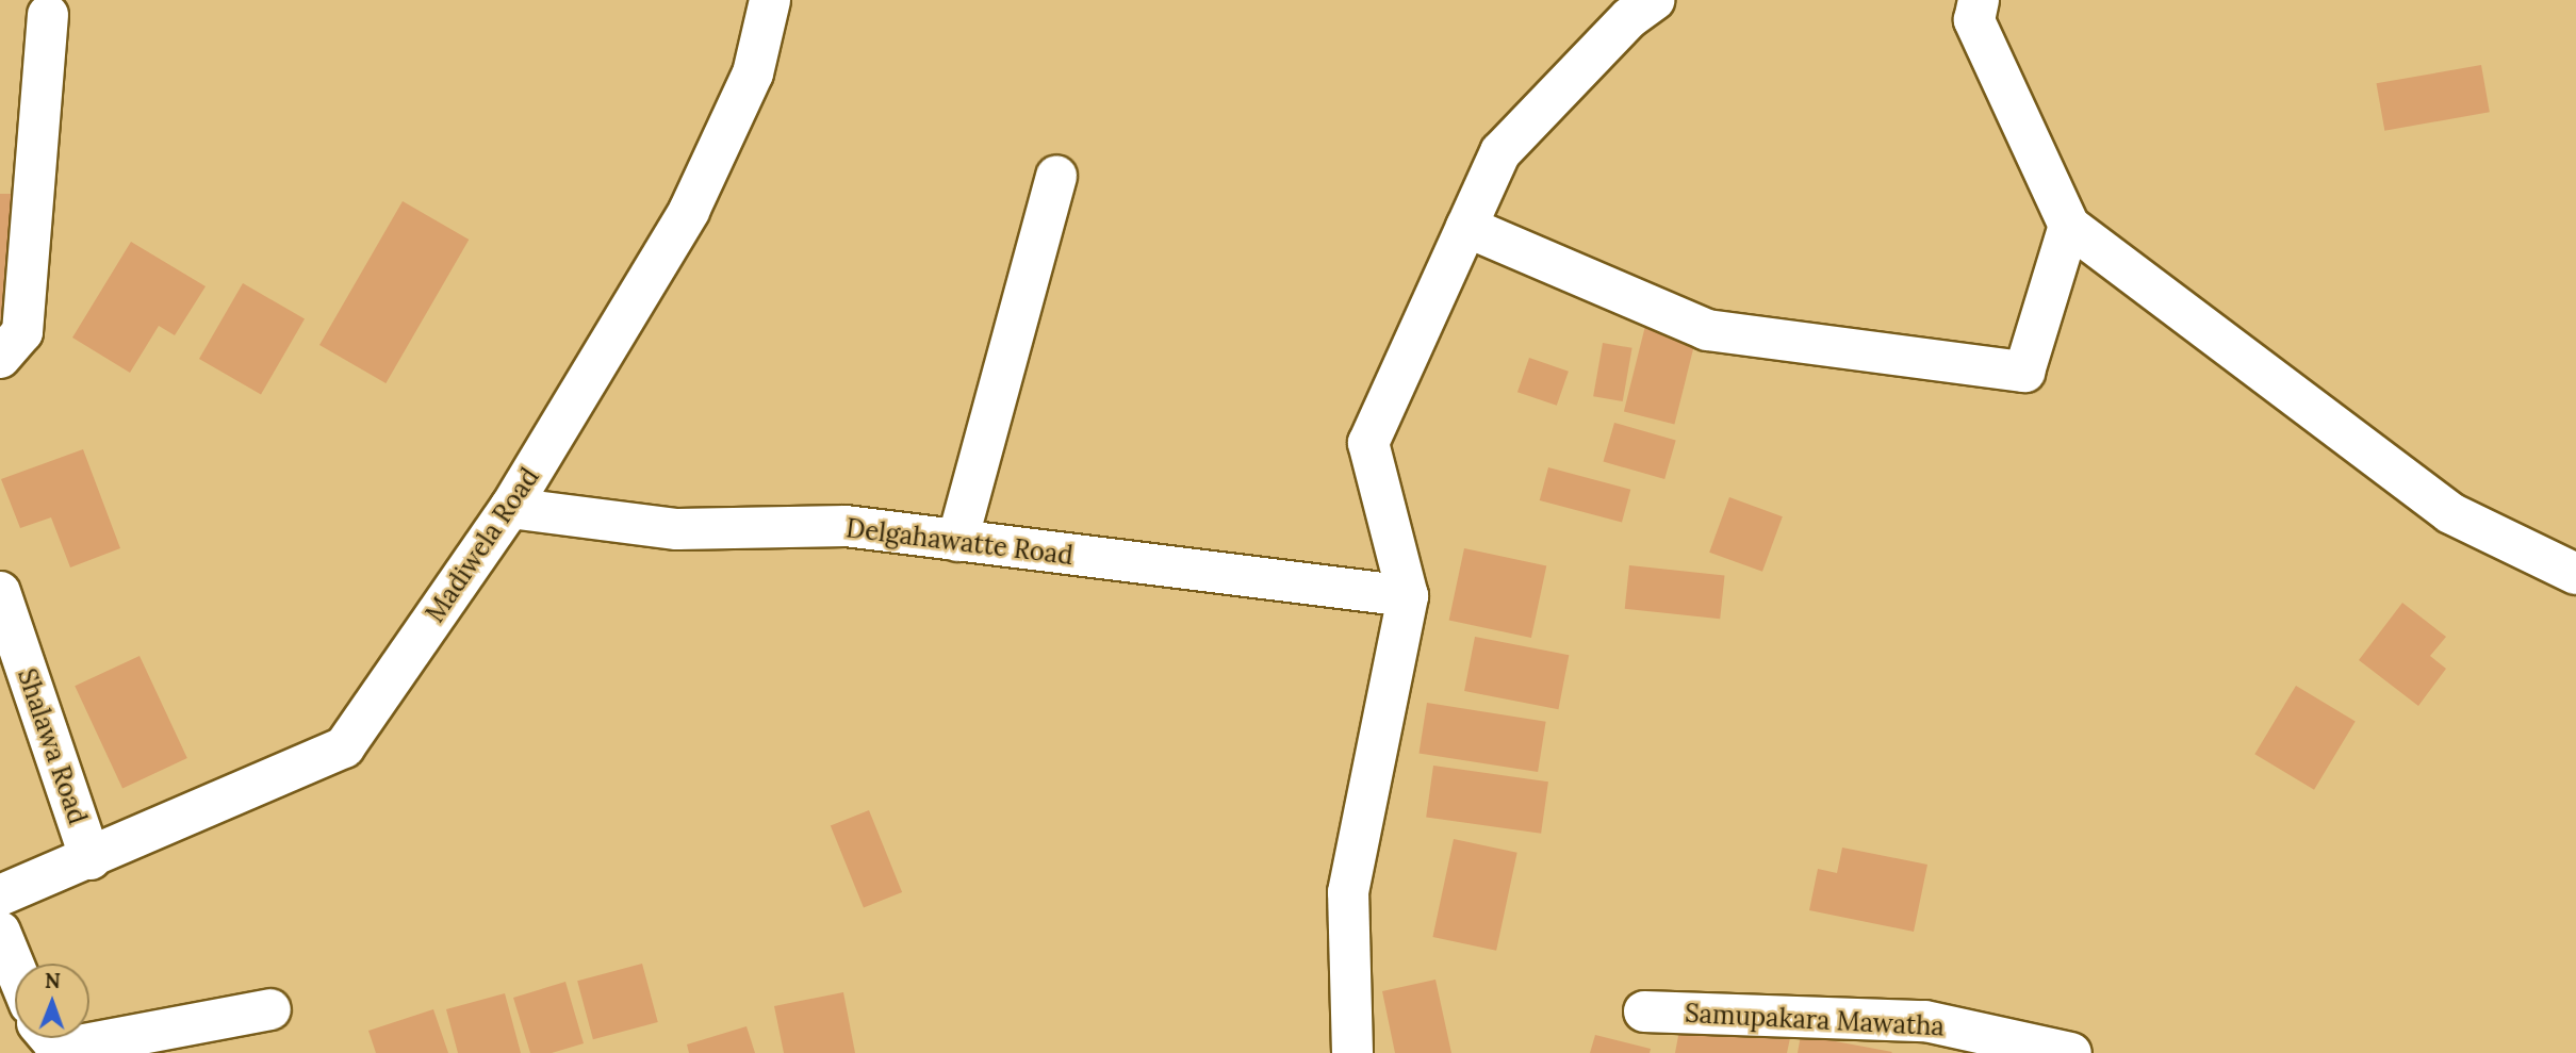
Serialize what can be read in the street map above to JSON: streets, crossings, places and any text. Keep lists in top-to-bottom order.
{
  "streets": {
    "street": [
      "Delgahawatte Road",
      "Madiwela Road",
      "Shalawa Road",
      "Samupakara Mawatha"
    ]
  },
  "crossings": [
    ["Delgahawatte Road", "Madiwela Road"],
    ["Madiwela Road", "Shalawa Road"]
  ],
  "north": "top"
}
